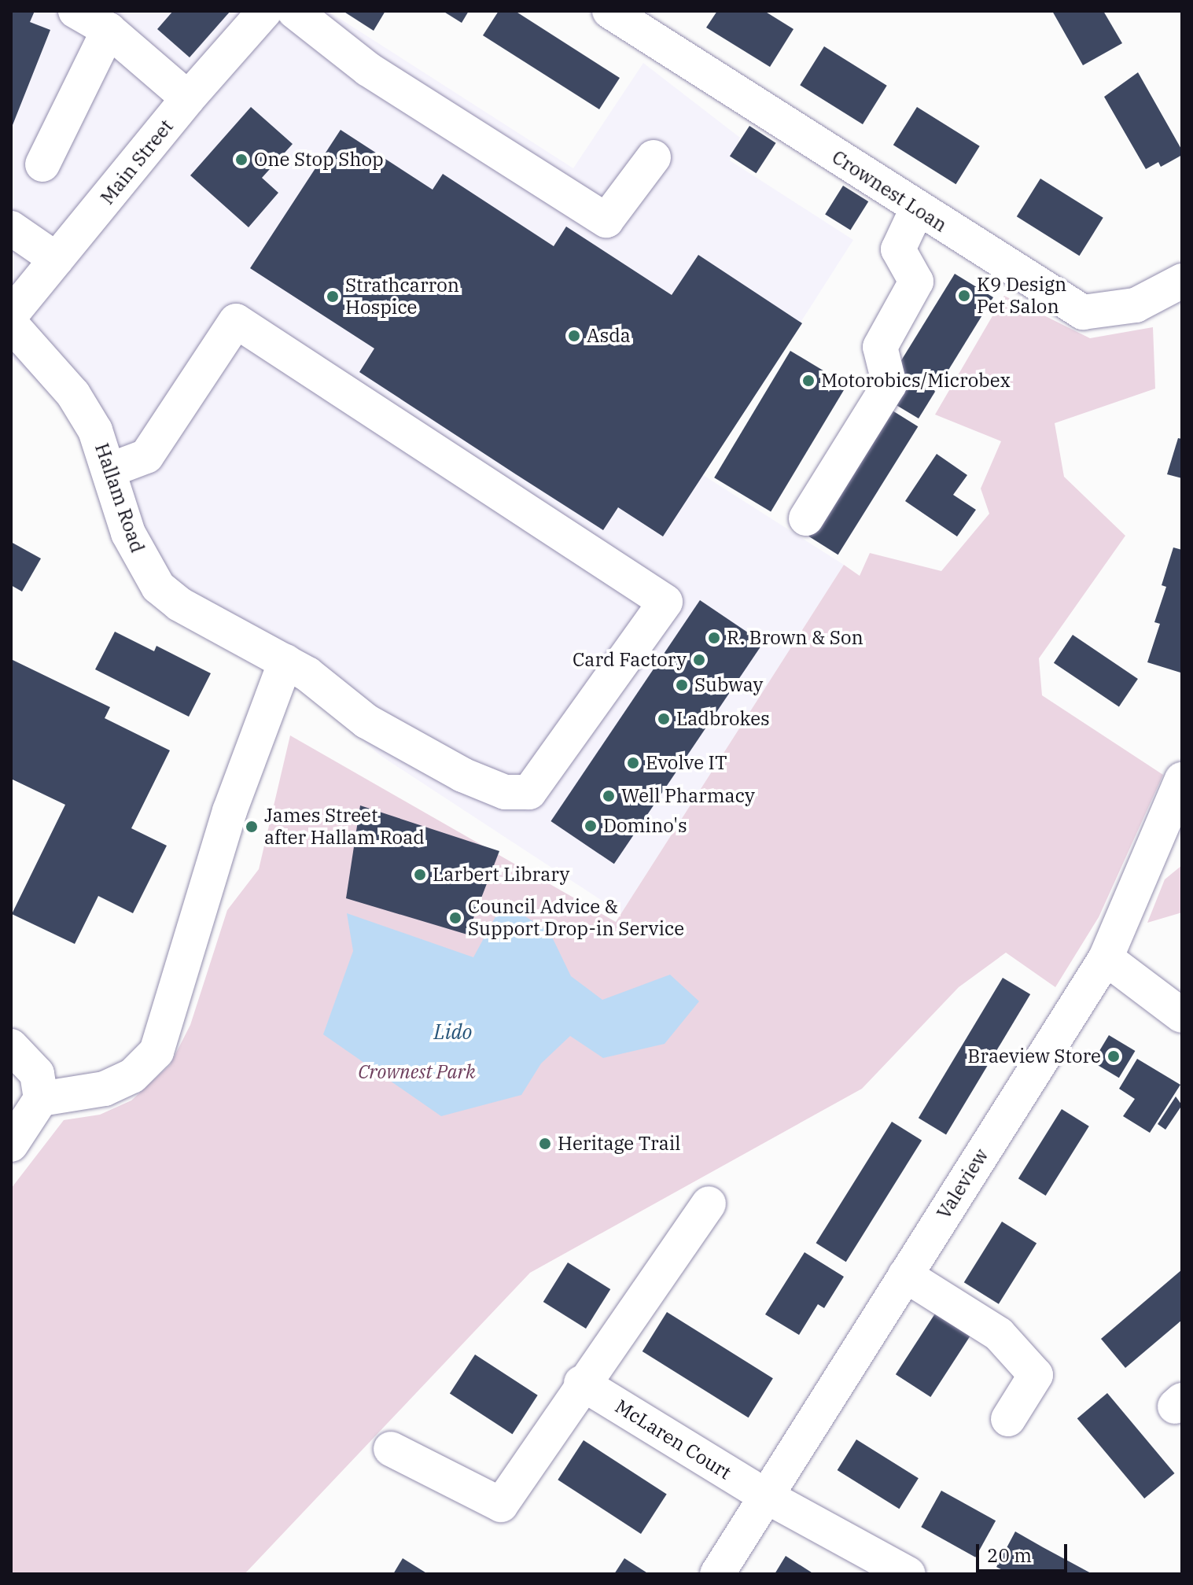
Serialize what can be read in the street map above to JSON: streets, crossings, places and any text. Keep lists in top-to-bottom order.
{
  "streets": {
    "street": [
      "Main Street",
      "Crownest Loan",
      "Hallam Road",
      "Valeview",
      "McLaren Court"
    ]
  },
  "crossings": [
    ["Valeview", "McLaren Court"]
  ],
  "water": ["Lido"],
  "parks": ["Crownest Park"],
  "places": [
    "One Stop Shop",
    "K9 Design Pet Salon",
    "Strathcarron Hospice",
    "Asda",
    "Motorobics/Microbex",
    "R. Brown & Son",
    "Card Factory",
    "Subway",
    "Ladbrokes",
    "Evolve IT",
    "Well Pharmacy",
    "Domino's",
    "James Street after Hallam Road",
    "Larbert Library",
    "Council Advice & Support Drop-in Service",
    "Braeview Store",
    "Heritage Trail"
  ],
  "scale_bar": "20 m"
}
